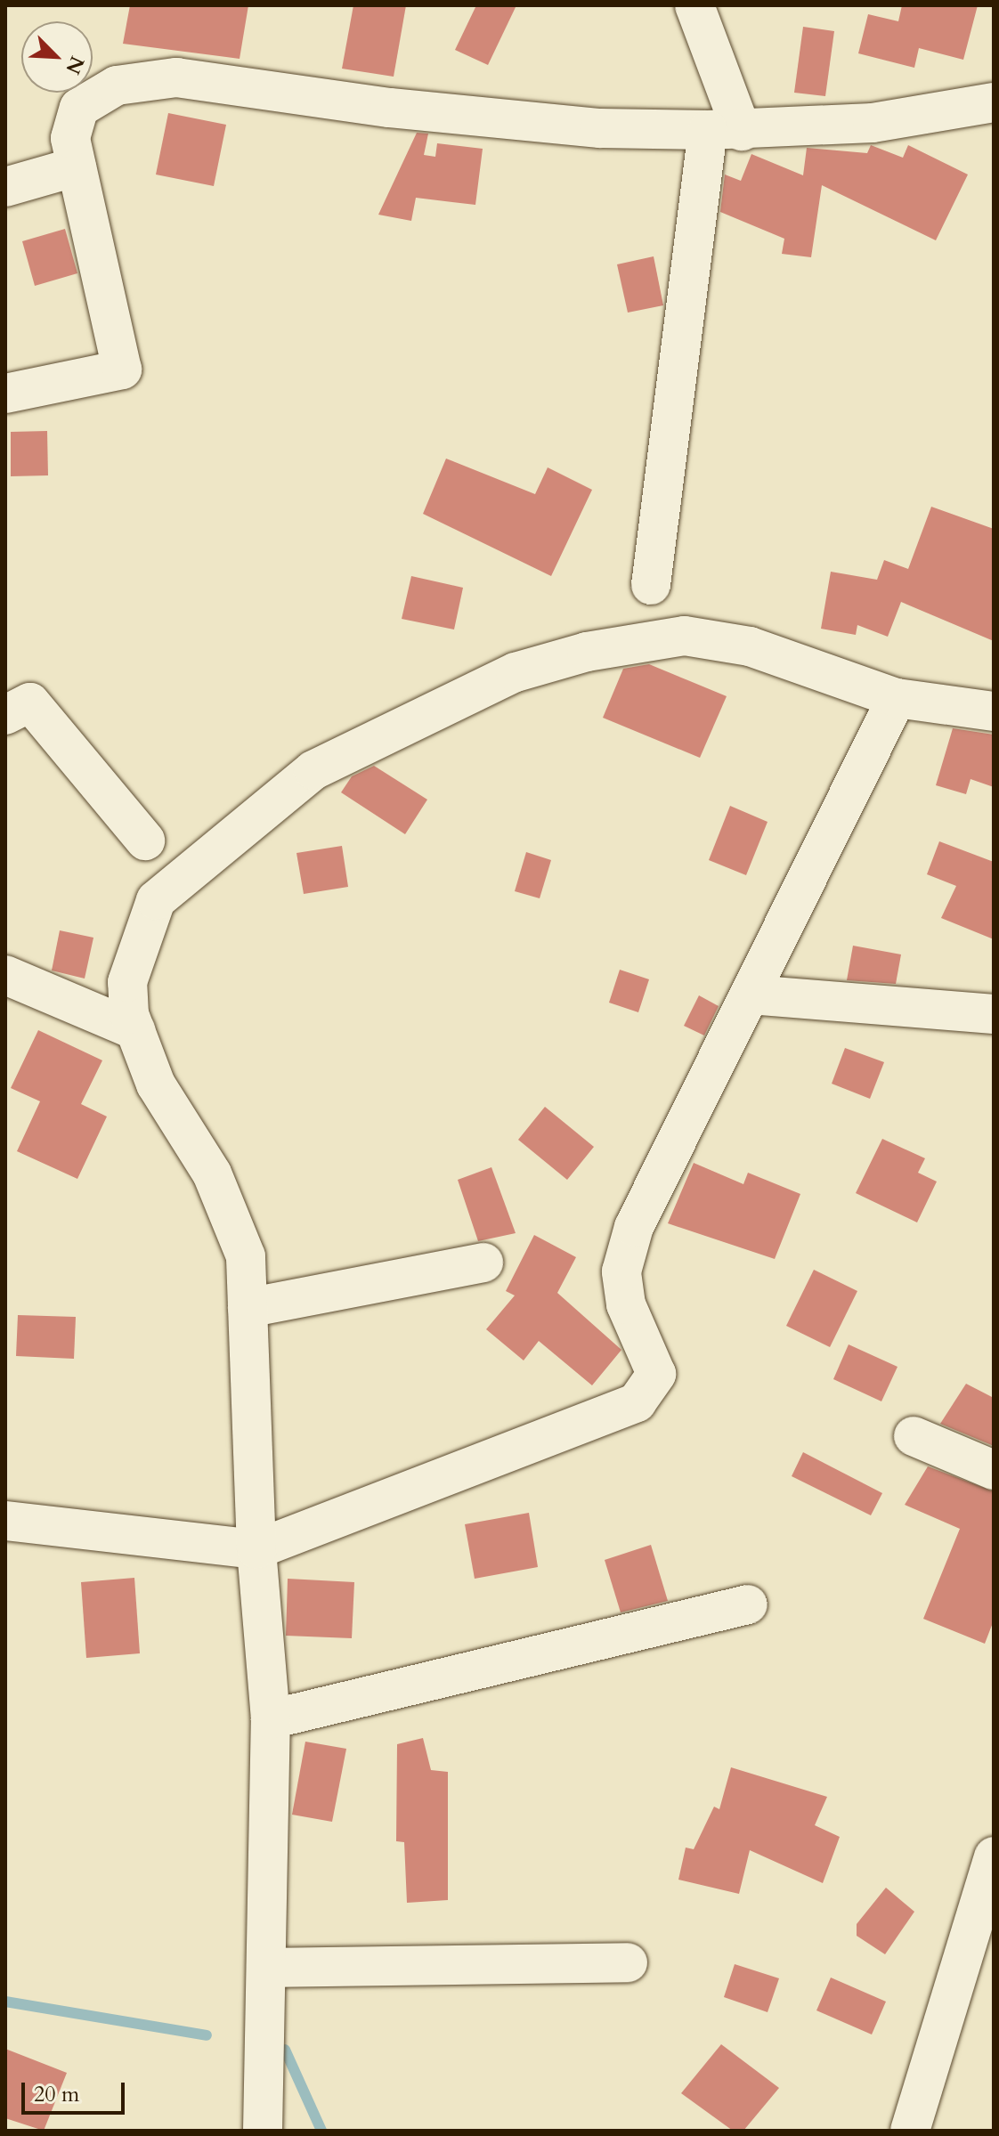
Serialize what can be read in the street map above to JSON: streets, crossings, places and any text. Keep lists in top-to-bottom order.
{
  "scale_bar": "20 m",
  "north": "bottom right"
}
